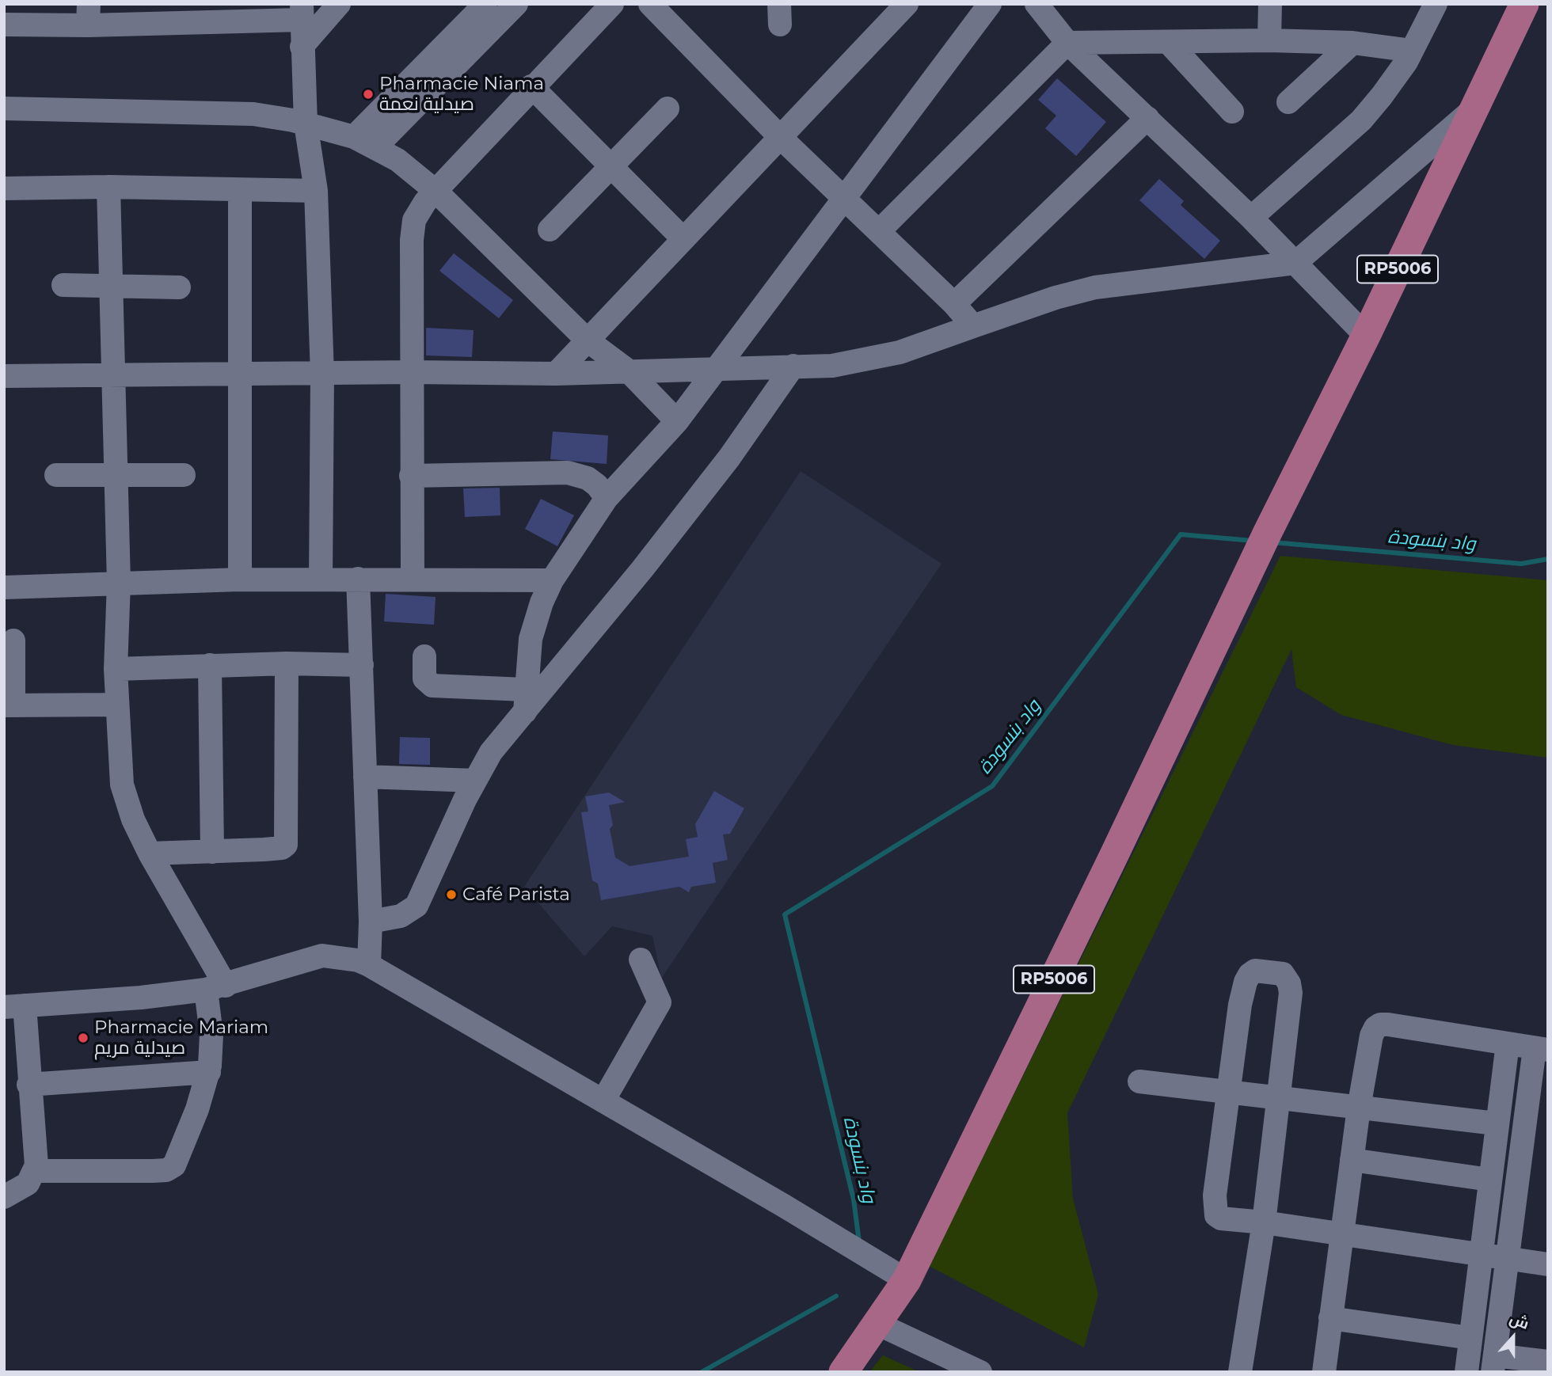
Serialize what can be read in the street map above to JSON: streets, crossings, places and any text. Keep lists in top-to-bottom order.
{
  "streets": {
    "main road": ["RP5006"]
  },
  "water": ["واد بنسودة"],
  "places": ["Pharmacie Niama صيدلية نعمة", "Café Parista", "Pharmacie Mariam صيدلية مريم"],
  "north": "top"
}
